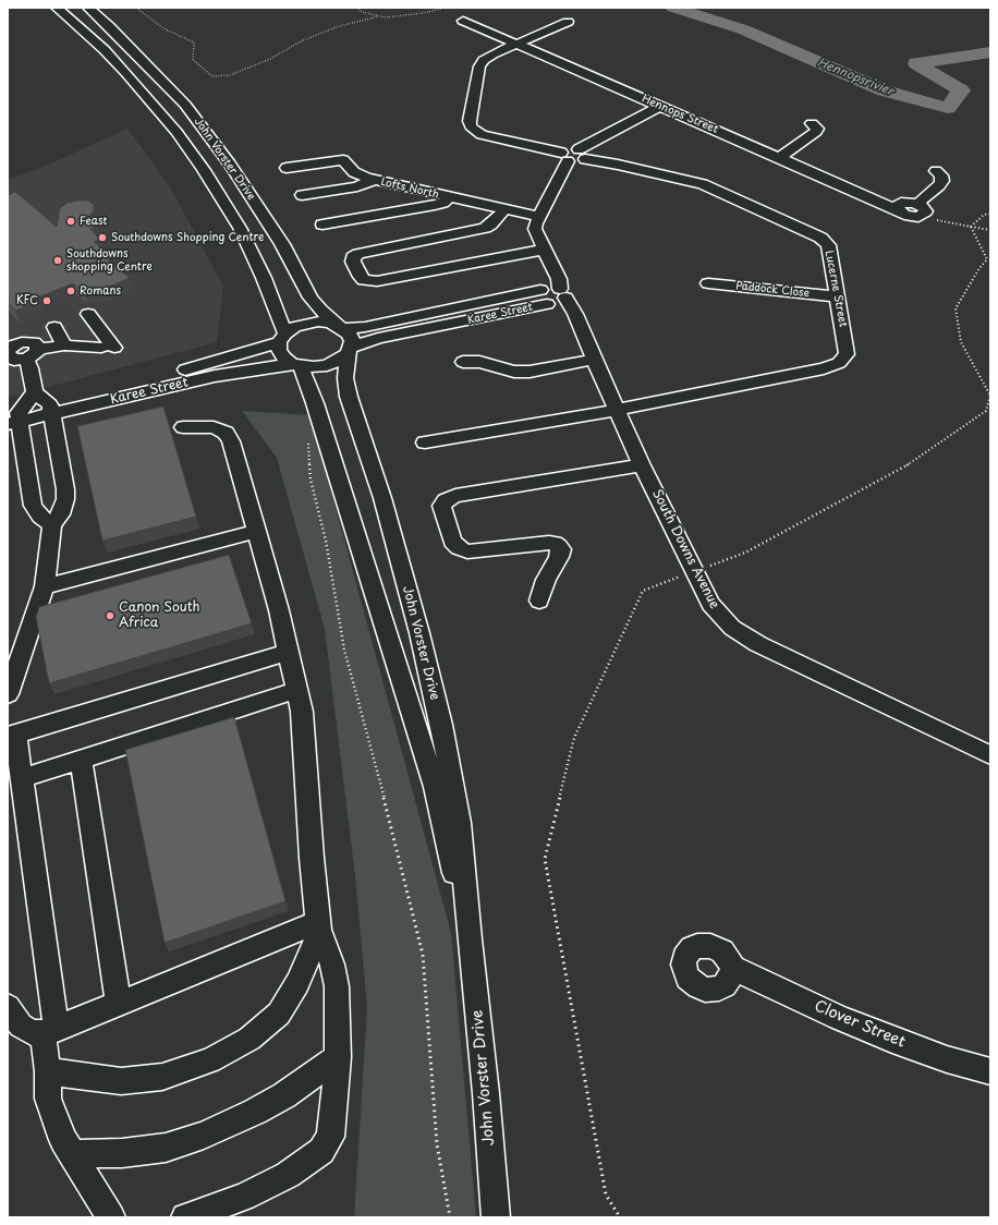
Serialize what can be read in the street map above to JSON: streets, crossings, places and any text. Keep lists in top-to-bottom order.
{
  "streets": {
    "street": [
      "Hennops Street",
      "John Vorster Drive",
      "Lofts North",
      "Lucerne Street",
      "Paddock Close",
      "Karee Street",
      "South Downs Avenue",
      "Clover Street"
    ]
  },
  "crossings": [
    ["John Vorster Drive", "Karee Street"],
    ["Lucerne Street", "Paddock Close"],
    ["Lucerne Street", "South Downs Avenue"],
    ["Karee Street", "South Downs Avenue"]
  ],
  "water": ["Hennopsrivier"],
  "places": [
    "Feast",
    "Southdowns Shopping Centre",
    "Southdowns shopping Centre",
    "Romans",
    "KFC",
    "Canon South Africa"
  ]
}
